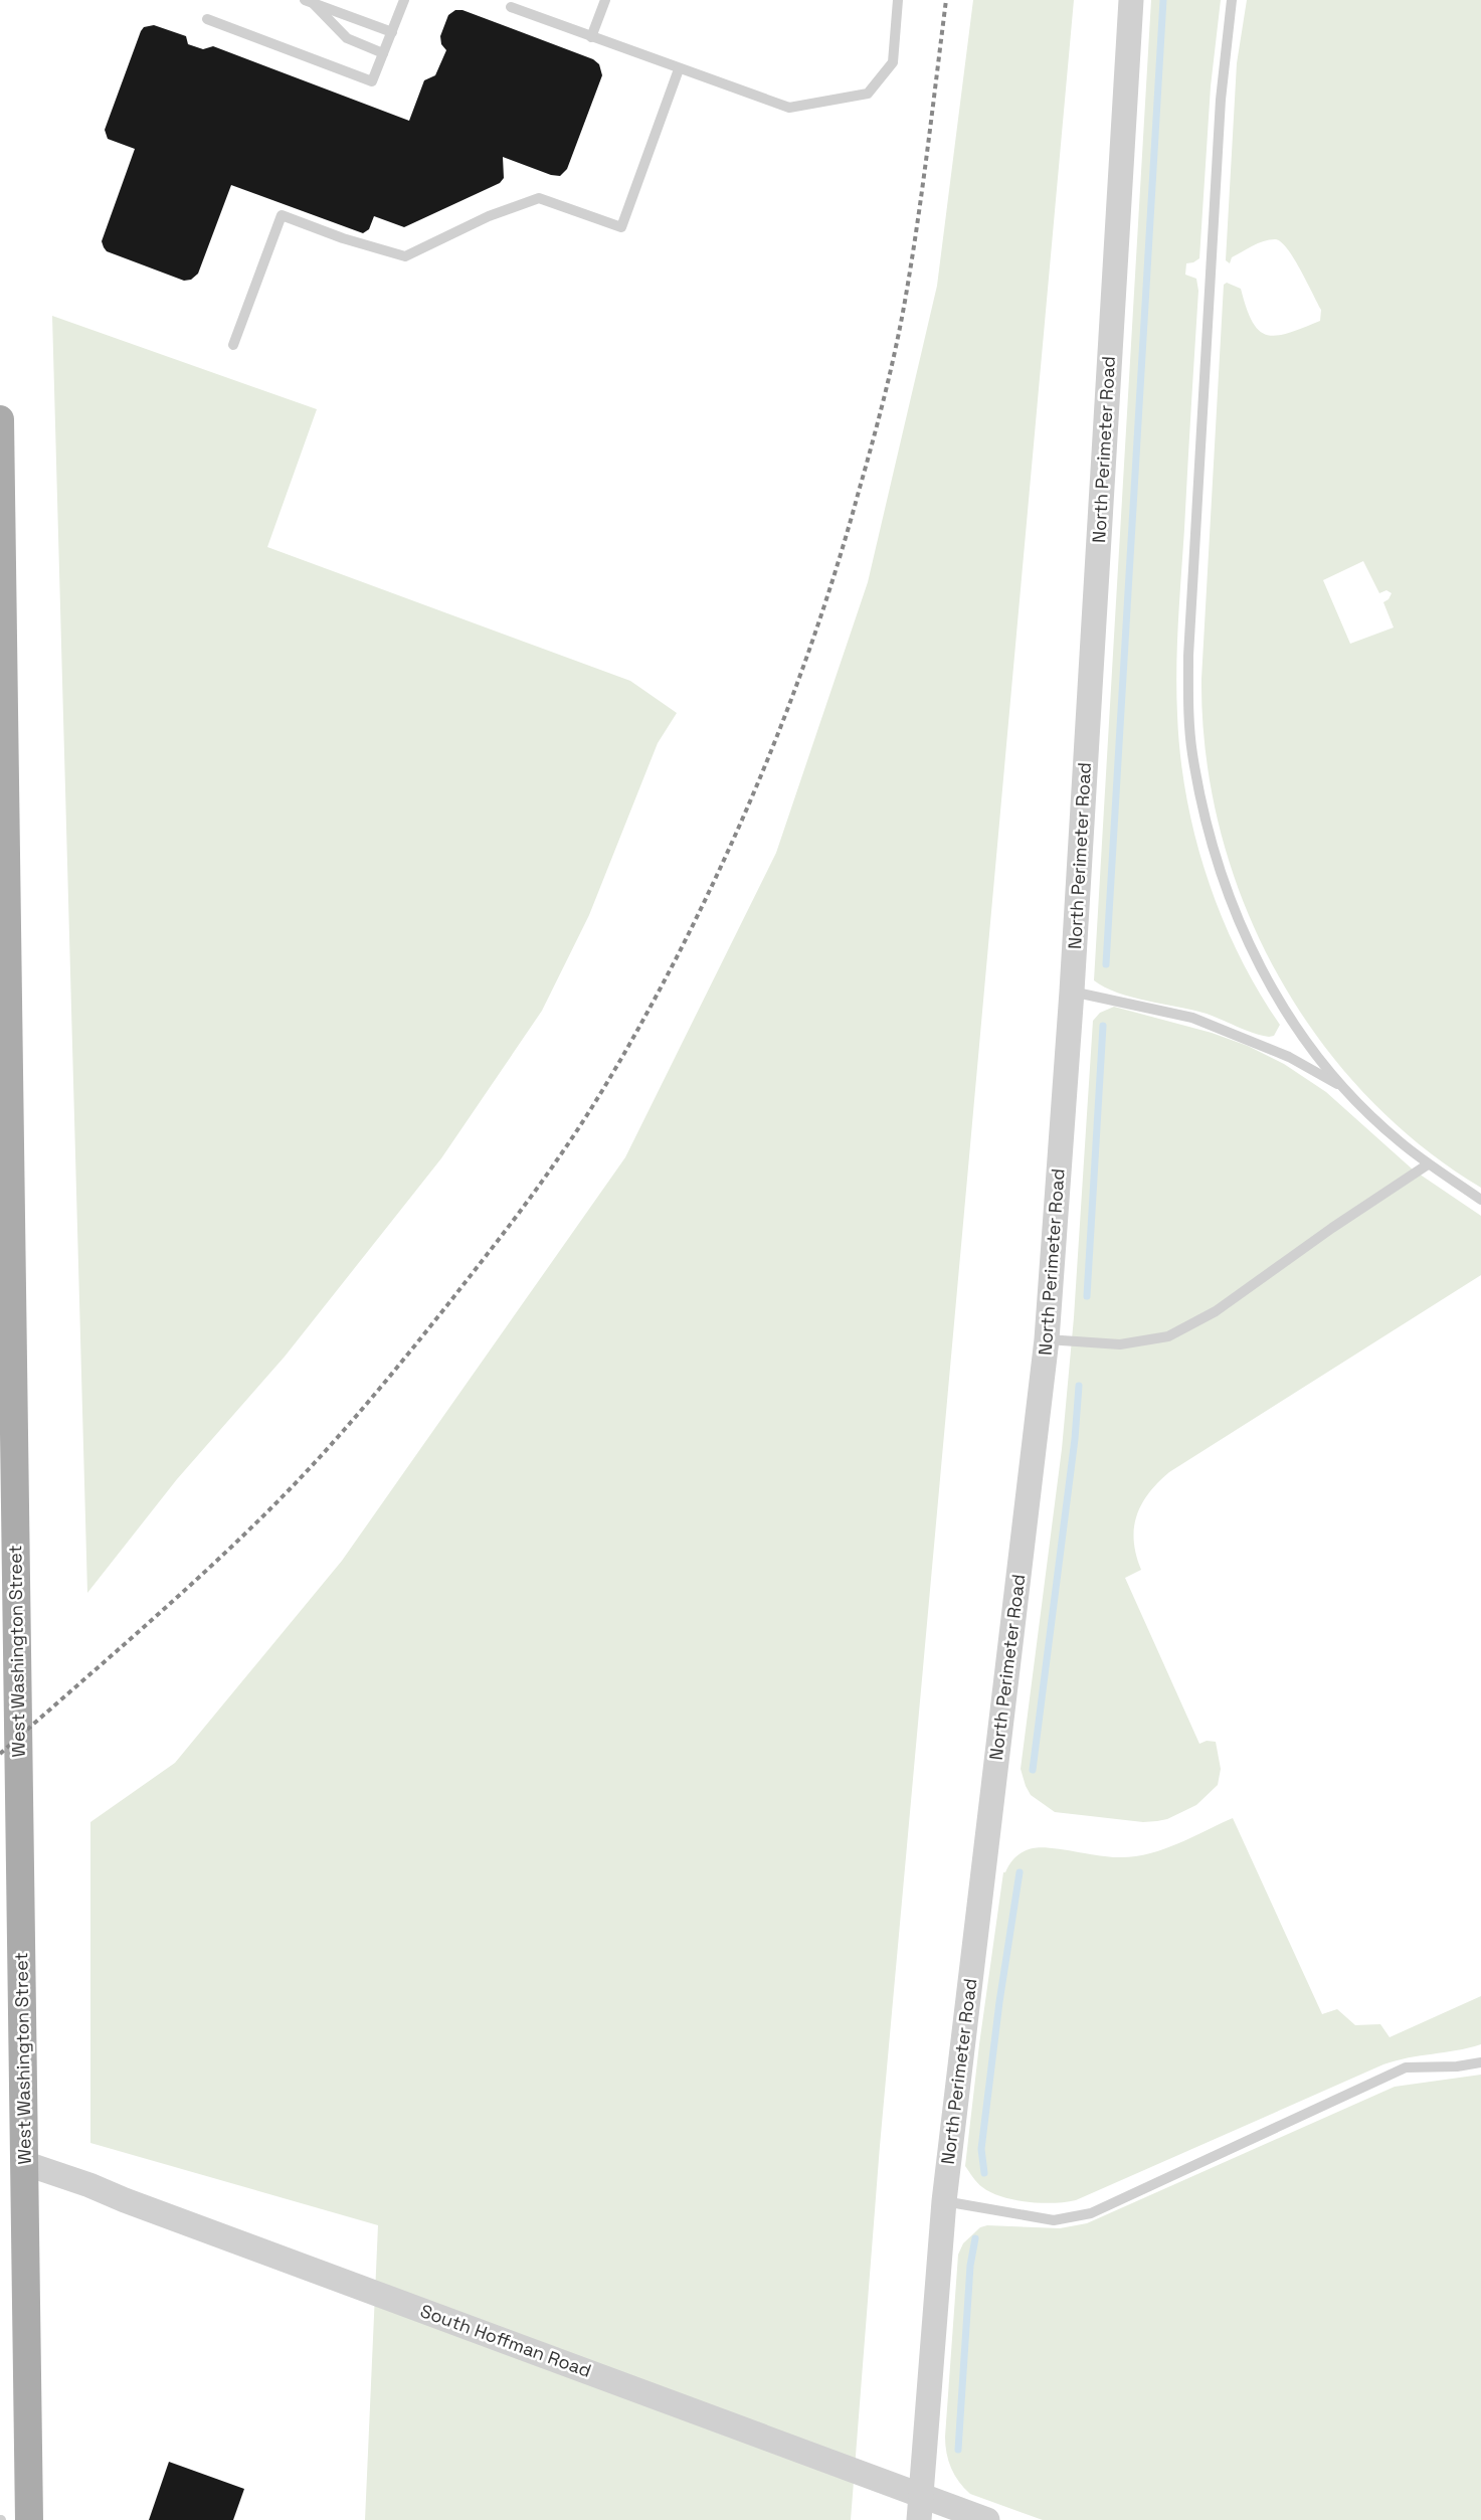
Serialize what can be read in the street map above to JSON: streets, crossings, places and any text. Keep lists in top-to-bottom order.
{
  "streets": {
    "main road": ["West Washington Street"],
    "street": ["North Perimeter Road", "South Hoffman Road"]
  },
  "crossings": [
    ["North Perimeter Road", "South Hoffman Road"],
    ["West Washington Street", "South Hoffman Road"]
  ]
}
